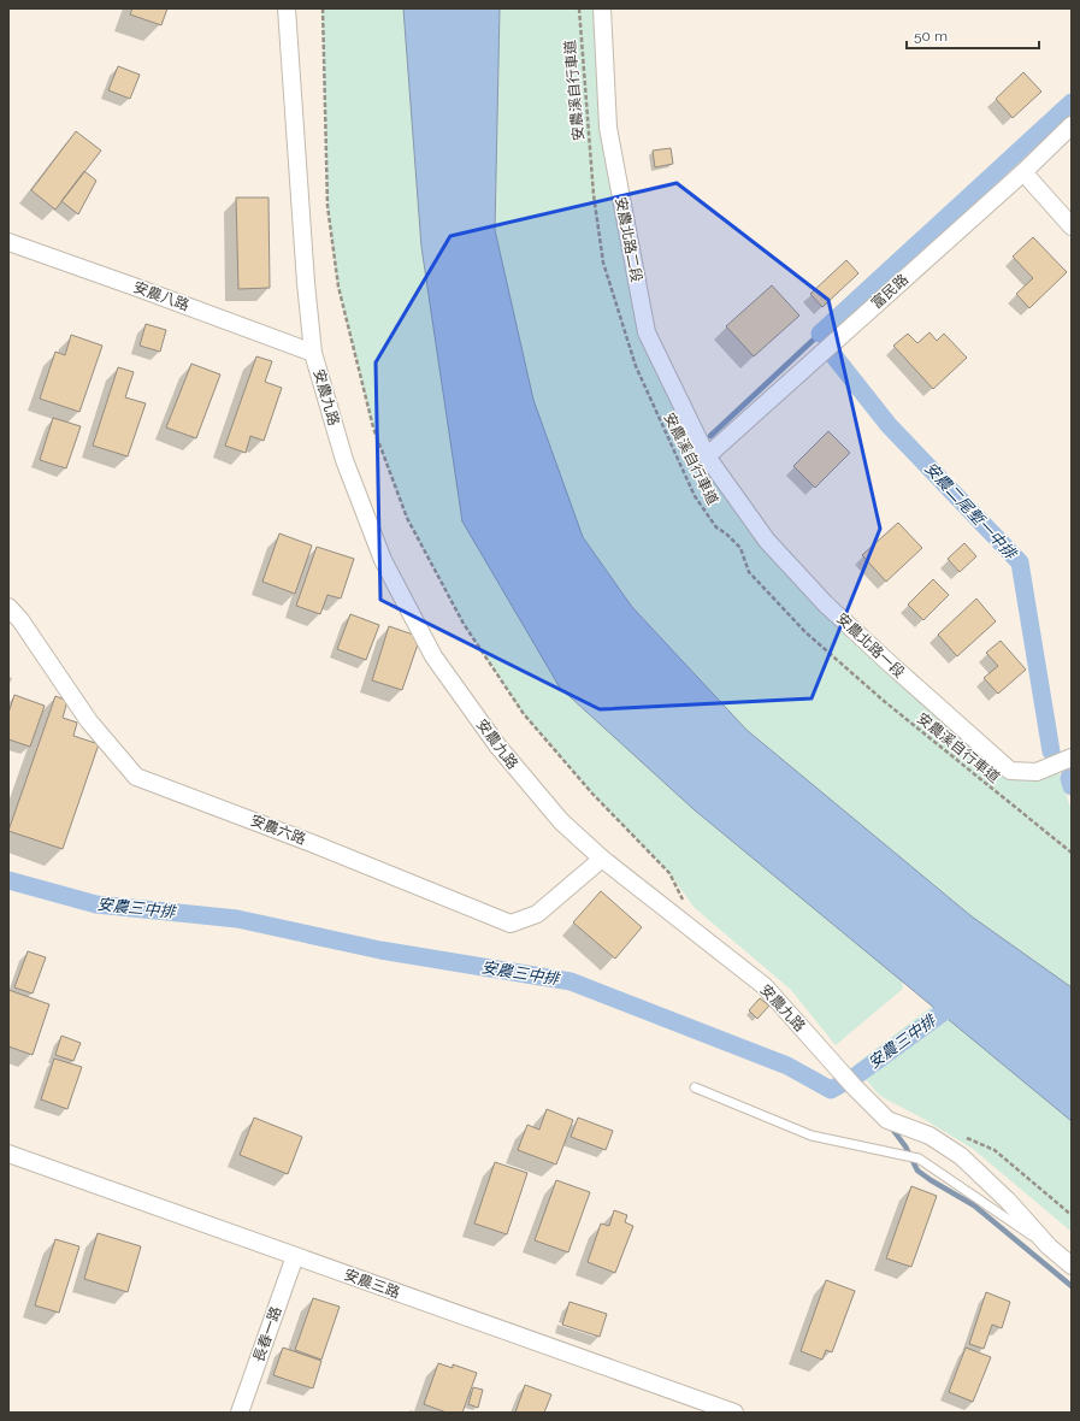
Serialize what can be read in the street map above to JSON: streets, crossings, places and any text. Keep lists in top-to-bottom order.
{
  "streets": {
    "street": [
      "安農北路二段",
      "富民路",
      "安農八路",
      "安農九路",
      "安農北路一段",
      "安農六路",
      "安農三路",
      "長春一路"
    ],
    "path": ["安農溪自行車道"]
  },
  "crossings": [
    ["安農北路二段", "富民路"],
    ["安農北路二段", "安農北路一段"],
    ["富民路", "安農北路一段"],
    ["安農八路", "安農九路"],
    ["安農九路", "安農六路"],
    ["安農三路", "長春一路"]
  ],
  "water": ["安農二尾塹一中排", "安農三中排"],
  "scale_bar": "50 m"
}
